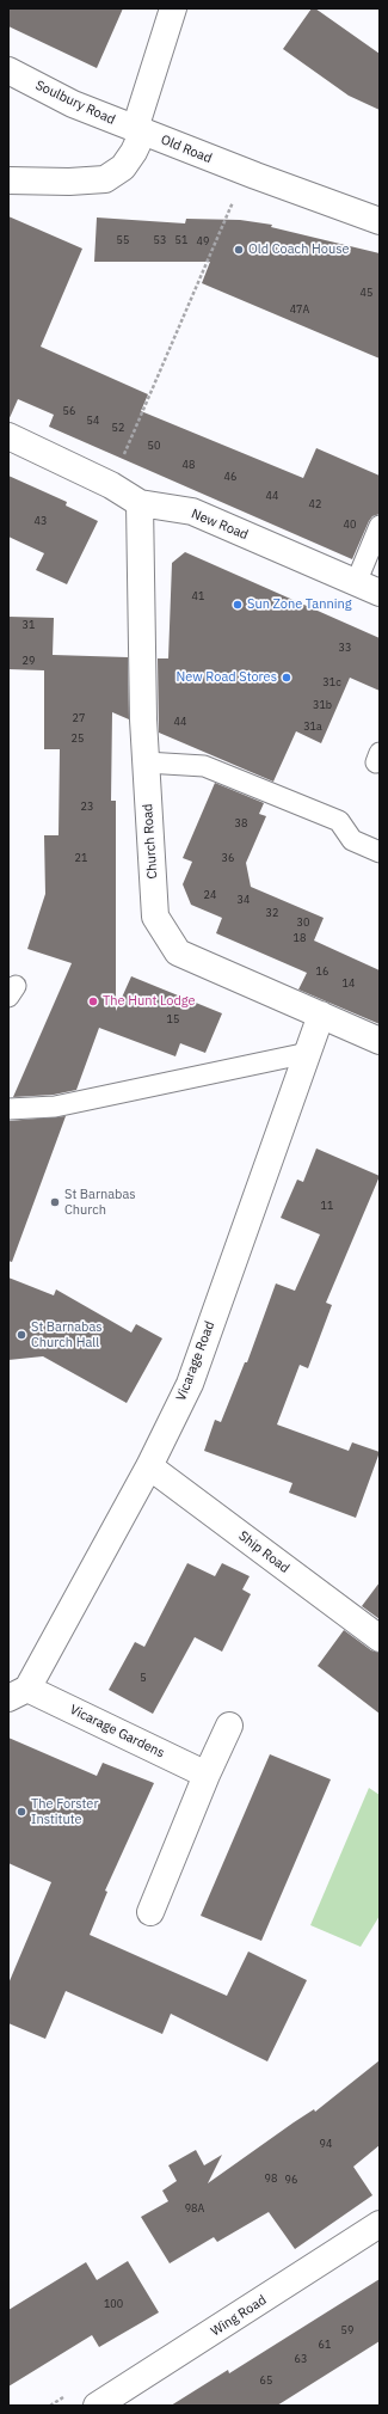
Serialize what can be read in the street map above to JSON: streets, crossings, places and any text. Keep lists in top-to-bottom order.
{
  "streets": {
    "street": [
      "Soulbury Road",
      "Old Road",
      "New Road",
      "Church Road",
      "Vicarage Road",
      "Ship Road",
      "Vicarage Gardens",
      "Wing Road"
    ]
  },
  "crossings": [
    ["Soulbury Road", "Old Road"],
    ["New Road", "Church Road"],
    ["Church Road", "Vicarage Road"],
    ["Vicarage Road", "Ship Road"],
    ["Vicarage Road", "Vicarage Gardens"]
  ],
  "places": [
    "Old Coach House",
    "Sun Zone Tanning",
    "New Road Stores",
    "The Hunt Lodge",
    "St Barnabas Church",
    "St Barnabas Church Hall",
    "The Forster Institute"
  ],
  "house_numbers": [
    "55",
    "53",
    "51",
    "49",
    "45",
    "47A",
    "56",
    "54",
    "52",
    "50",
    "48",
    "46",
    "44",
    "42",
    "43",
    "40",
    "41",
    "31",
    "33",
    "29",
    "31c",
    "31b",
    "27",
    "44",
    "31a",
    "25",
    "23",
    "38",
    "21",
    "36",
    "24",
    "34",
    "32",
    "30",
    "18",
    "16",
    "14",
    "15",
    "11",
    "5",
    "94",
    "98",
    "96",
    "98A",
    "100",
    "59",
    "61",
    "63",
    "65"
  ]
}
